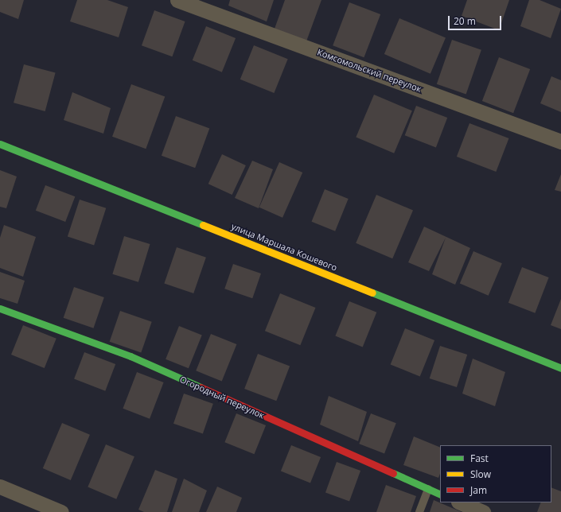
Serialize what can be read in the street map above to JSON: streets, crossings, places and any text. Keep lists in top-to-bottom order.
{
  "streets": {
    "main road": ["улица Маршала Кошевого", "Огородный переулок"],
    "street": ["Комсомольский переулок"]
  },
  "legend": ["Fast", "Slow", "Jam"],
  "scale_bar": "20 m"
}
